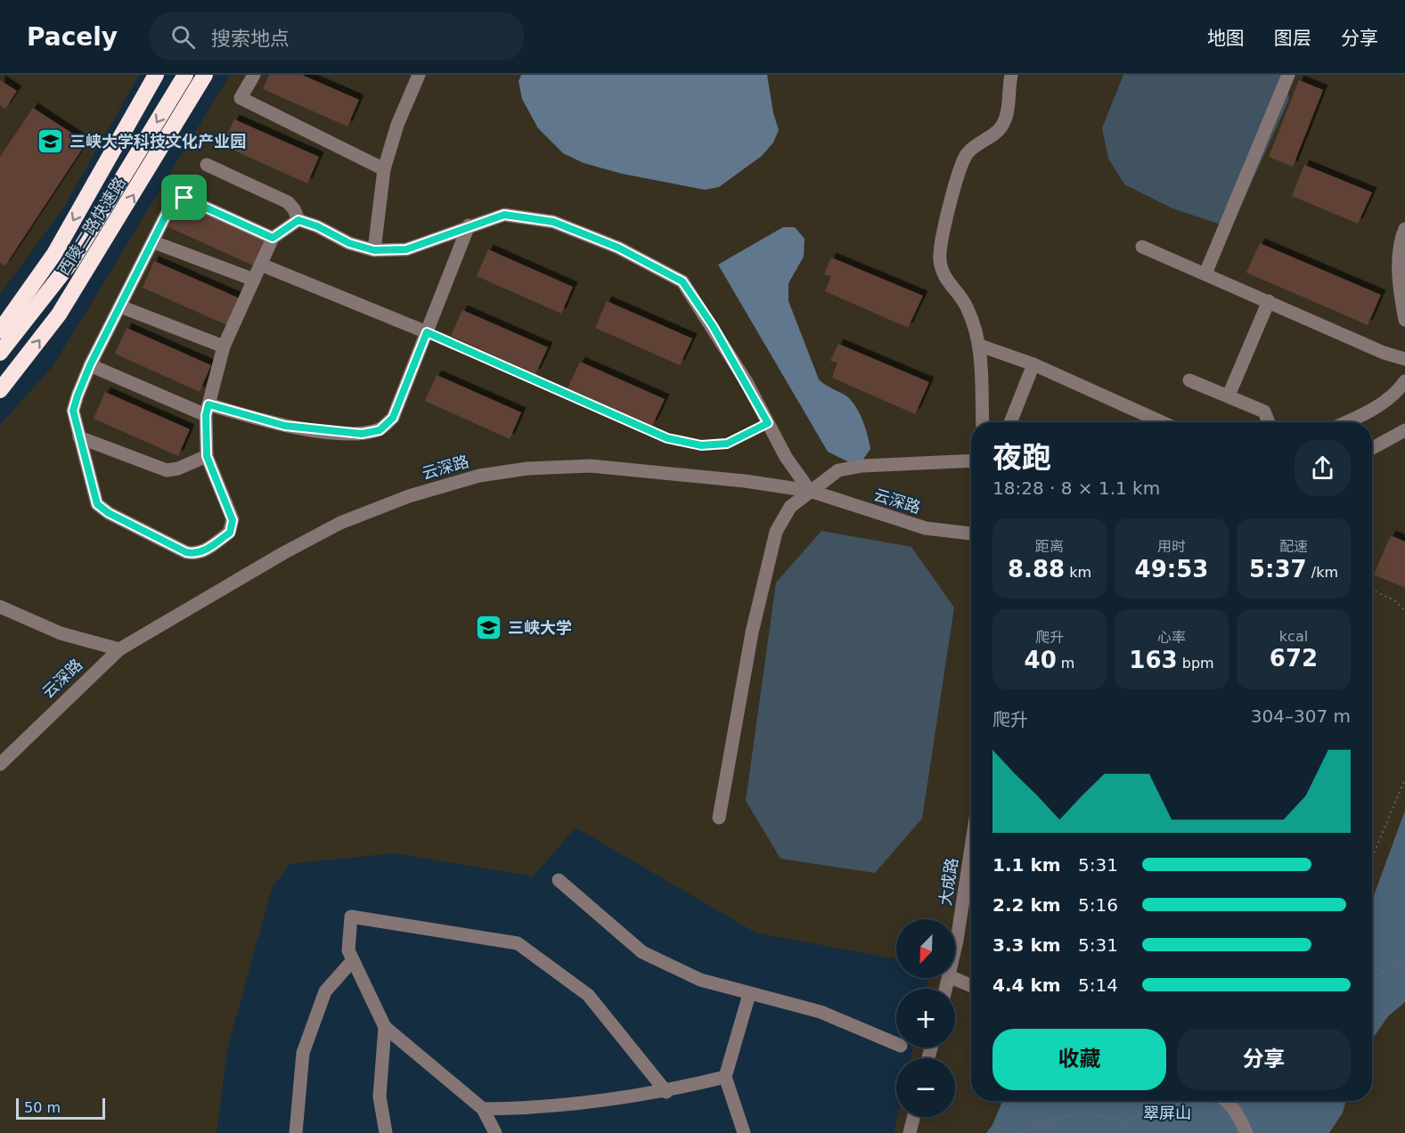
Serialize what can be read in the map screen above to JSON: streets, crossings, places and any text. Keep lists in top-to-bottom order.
{
  "streets": {
    "highway": ["西陵二路快速路"],
    "street": ["云深路", "大成路"]
  },
  "parks": ["翠屏山"],
  "places": {
    "school or university": ["三峡大学科技文化产业园", "三峡大学"]
  },
  "scale_bar": "50 m",
  "north": "bottom left",
  "page": {
    "header": "Pacely",
    "search": "搜索地点",
    "nav": ["地图", "图层", "分享"],
    "heading": ["夜跑", "18:28 · 8 × 1.1 km"],
    "stats": [
      ["距离", "8.88 km"],
      ["用时", "49:53"],
      ["配速", "5:37 /km"],
      ["爬升", "40 m"],
      ["心率", "163 bpm"],
      ["kcal", "672"]
    ],
    "chart": ["爬升", "304–307 m"],
    "list": [
      {
        "name": "1.1 km",
        "note": "5:31"
      },
      {
        "name": "2.2 km",
        "note": "5:16"
      },
      {
        "name": "3.3 km",
        "note": "5:31"
      },
      {
        "name": "4.4 km",
        "note": "5:14"
      }
    ],
    "map_buttons": ["+", "−"],
    "buttons": ["收藏", "分享"],
    "scale": "50 m"
  }
}
